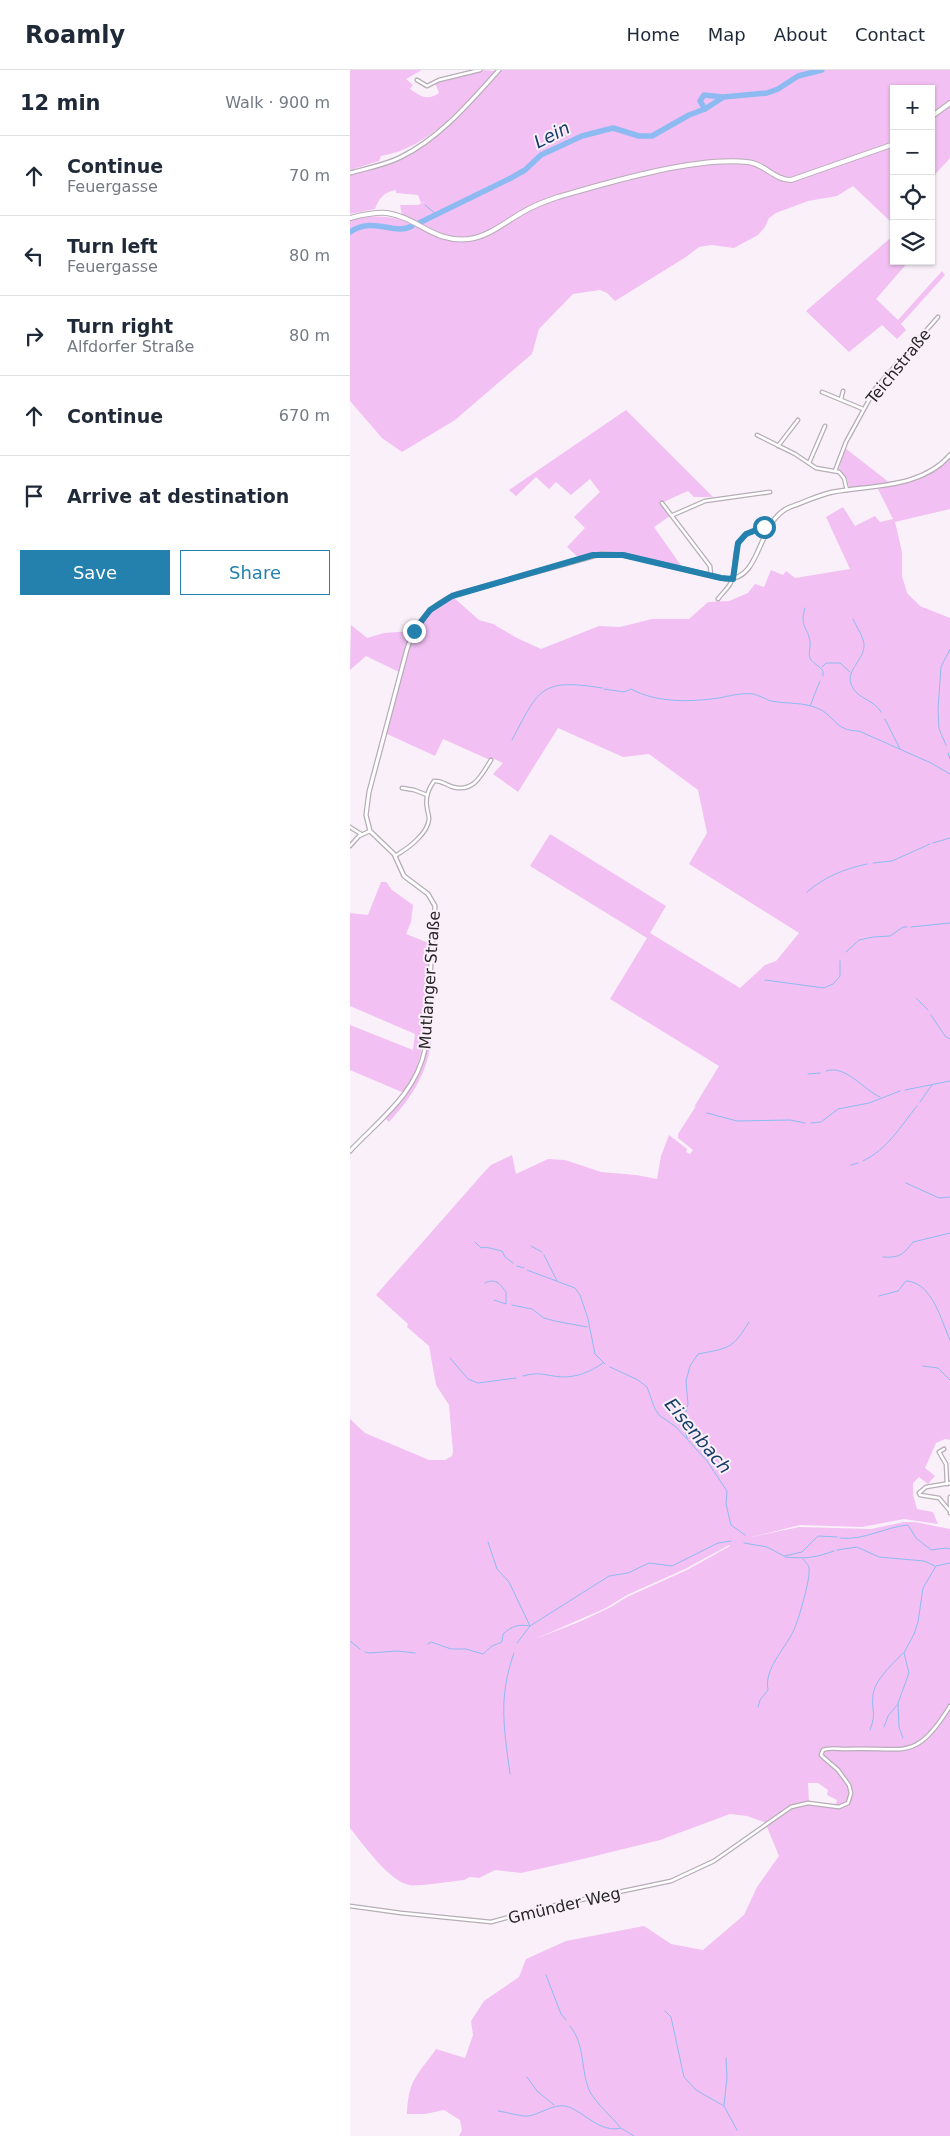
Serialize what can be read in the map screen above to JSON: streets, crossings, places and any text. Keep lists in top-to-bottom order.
{
  "streets": {
    "main road": ["Mutlanger Straße"],
    "street": ["Teichstraße", "Gmünder Weg"]
  },
  "water": ["Lein", "Eisenbach"],
  "page": {
    "header": "Roamly",
    "nav": [
      "Home",
      "Map",
      "About",
      "Contact"
    ],
    "heading": ["12 min", "Walk · 900 m"],
    "map_buttons": ["+", "−"],
    "list": [
      ["Continue", "Feuergasse", "70 m"],
      ["Turn left", "Feuergasse", "80 m"],
      ["Turn right", "Alfdorfer Straße", "80 m"],
      ["Continue", "670 m"],
      "Arrive at destination"
    ],
    "buttons": ["Save", "Share"]
  }
}
